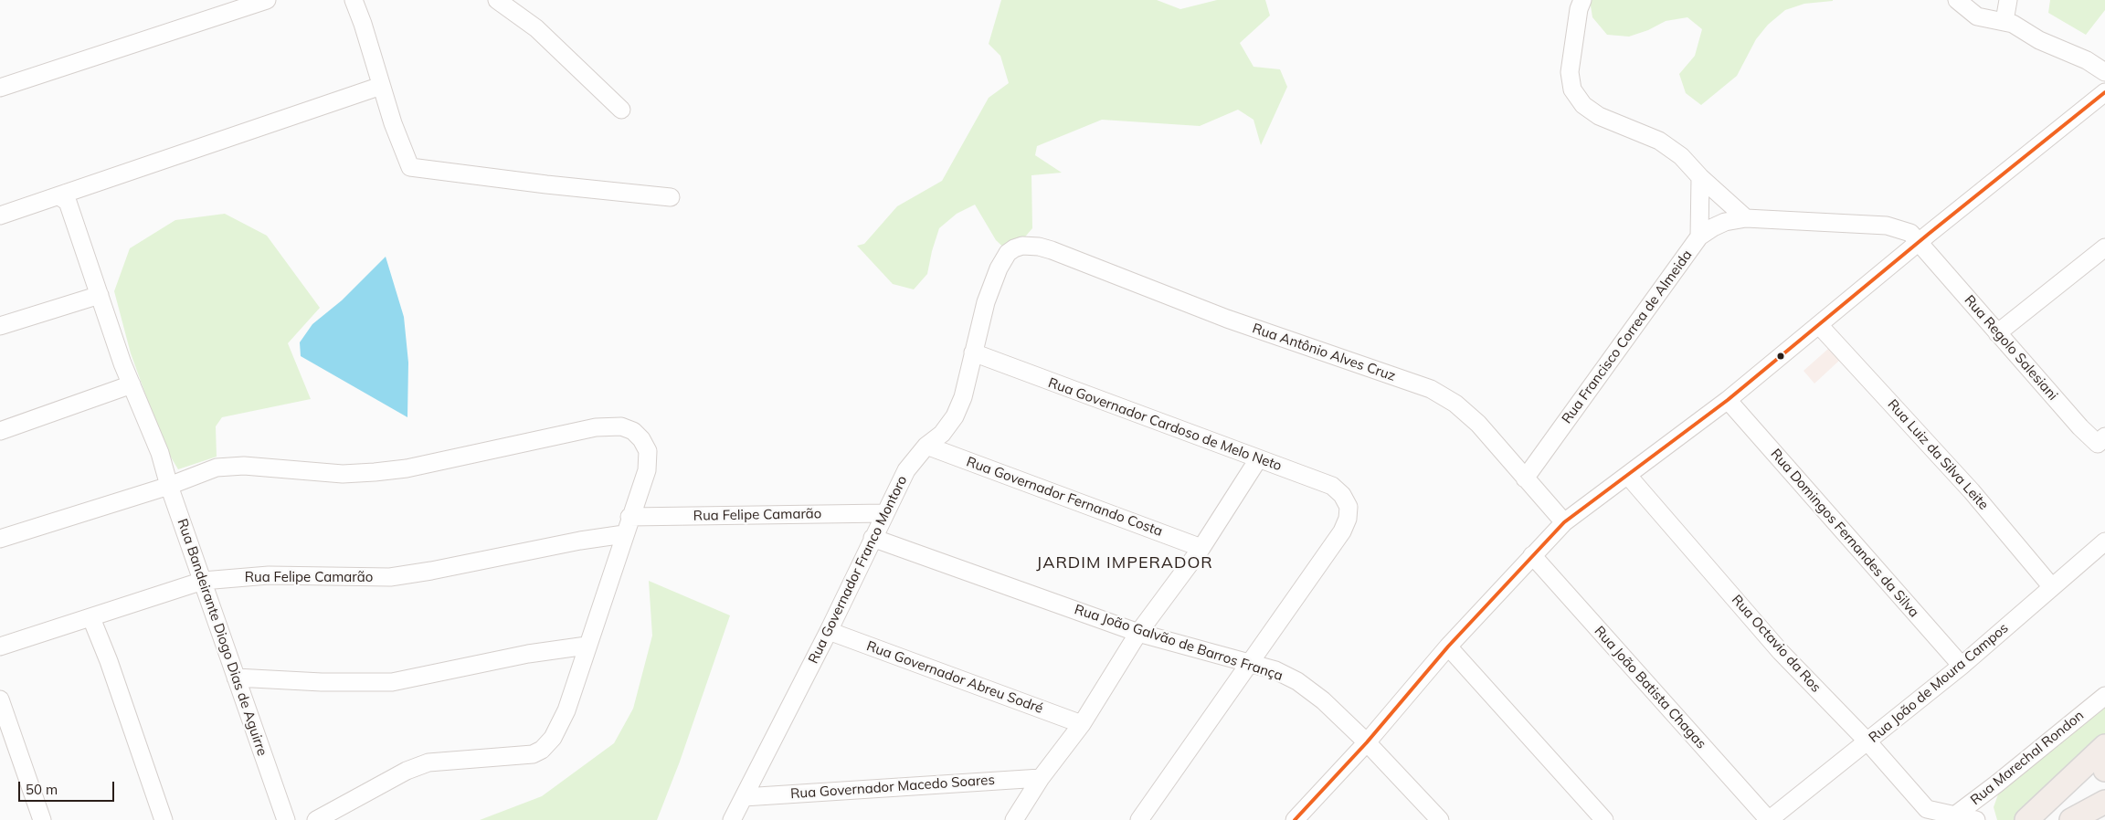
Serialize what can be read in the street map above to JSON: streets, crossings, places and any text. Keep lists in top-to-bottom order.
{
  "streets": {
    "street": [
      "Rua Francisco Correa de Almeida",
      "Rua Regolo Salesiani",
      "Rua Antônio Alves Cruz",
      "Rua Governador Cardoso de Melo Neto",
      "Rua Luiz da Silva Leite",
      "Rua Governador Fernando Costa",
      "Rua Felipe Camarão",
      "Rua Domingos Fernandes da Silva",
      "Rua Governador Franco Montoro",
      "Rua Bandeirante Diogo Dias de Aguirre",
      "Rua João Galvão de Barros França",
      "Rua Octavio da Ros",
      "Rua Governador Abreu Sodré",
      "Rua João de Moura Campos",
      "Rua João Batista Chagas",
      "Rua Marechal Rondon",
      "Rua Governador Macedo Soares"
    ]
  },
  "crossings": [
    ["Rua Francisco Correa de Almeida", "Rua Regolo Salesiani"],
    ["Rua Francisco Correa de Almeida", "Rua Antônio Alves Cruz"],
    ["Rua Antônio Alves Cruz", "Rua Governador Franco Montoro"],
    ["Rua Governador Cardoso de Melo Neto", "Rua Governador Franco Montoro"],
    ["Rua Governador Cardoso de Melo Neto", "Rua João Galvão de Barros França"],
    ["Rua Luiz da Silva Leite", "Rua João de Moura Campos"],
    ["Rua Governador Fernando Costa", "Rua Governador Franco Montoro"],
    ["Rua Felipe Camarão", "Rua Governador Franco Montoro"],
    ["Rua Felipe Camarão", "Rua Bandeirante Diogo Dias de Aguirre"],
    ["Rua Domingos Fernandes da Silva", "Rua João de Moura Campos"],
    ["Rua Governador Franco Montoro", "Rua João Galvão de Barros França"],
    ["Rua Governador Franco Montoro", "Rua Governador Abreu Sodré"],
    ["Rua Governador Franco Montoro", "Rua Governador Macedo Soares"],
    ["Rua Octavio da Ros", "Rua João de Moura Campos"],
    ["Rua Octavio da Ros", "Rua Marechal Rondon"],
    ["Rua João de Moura Campos", "Rua João Batista Chagas"]
  ],
  "districts": ["JARDIM IMPERADOR"],
  "scale_bar": "50 m"
}
